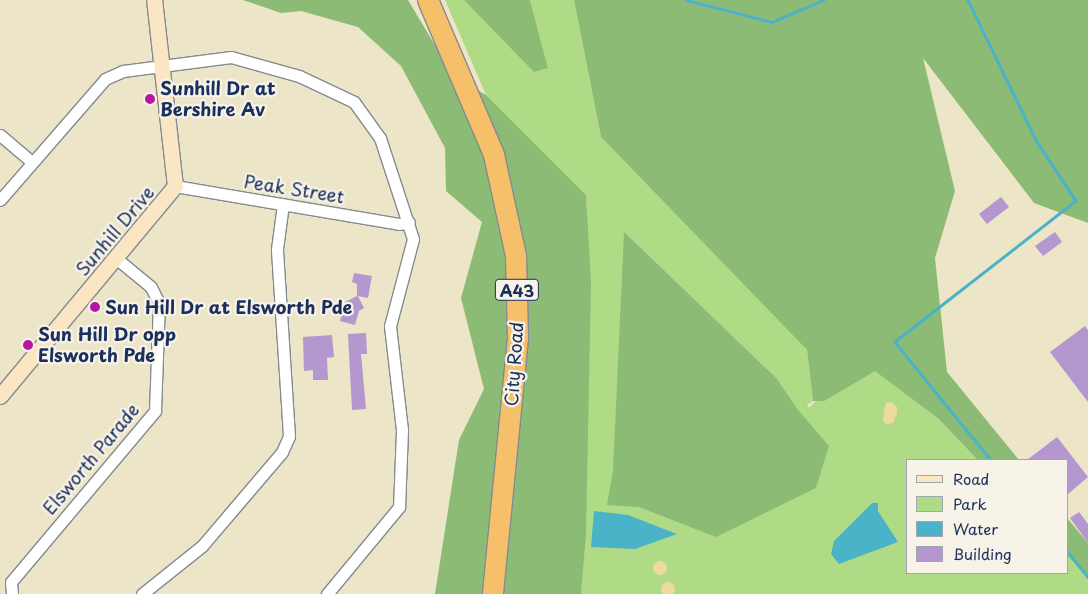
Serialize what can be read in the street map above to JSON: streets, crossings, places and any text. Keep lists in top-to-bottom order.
{
  "streets": {
    "highway": ["A43", "City Road"],
    "street": ["Peak Street", "Sunhill Drive", "Elsworth Parade"]
  },
  "crossings": [
    ["Peak Street", "Sunhill Drive"],
    ["Sunhill Drive", "Elsworth Parade"]
  ],
  "places": ["Sunhill Dr at Bershire Av", "Sun Hill Dr at Elsworth Pde", "Sun Hill Dr opp Elsworth Pde"],
  "legend": [
    "Road",
    "Park",
    "Water",
    "Building"
  ]
}
